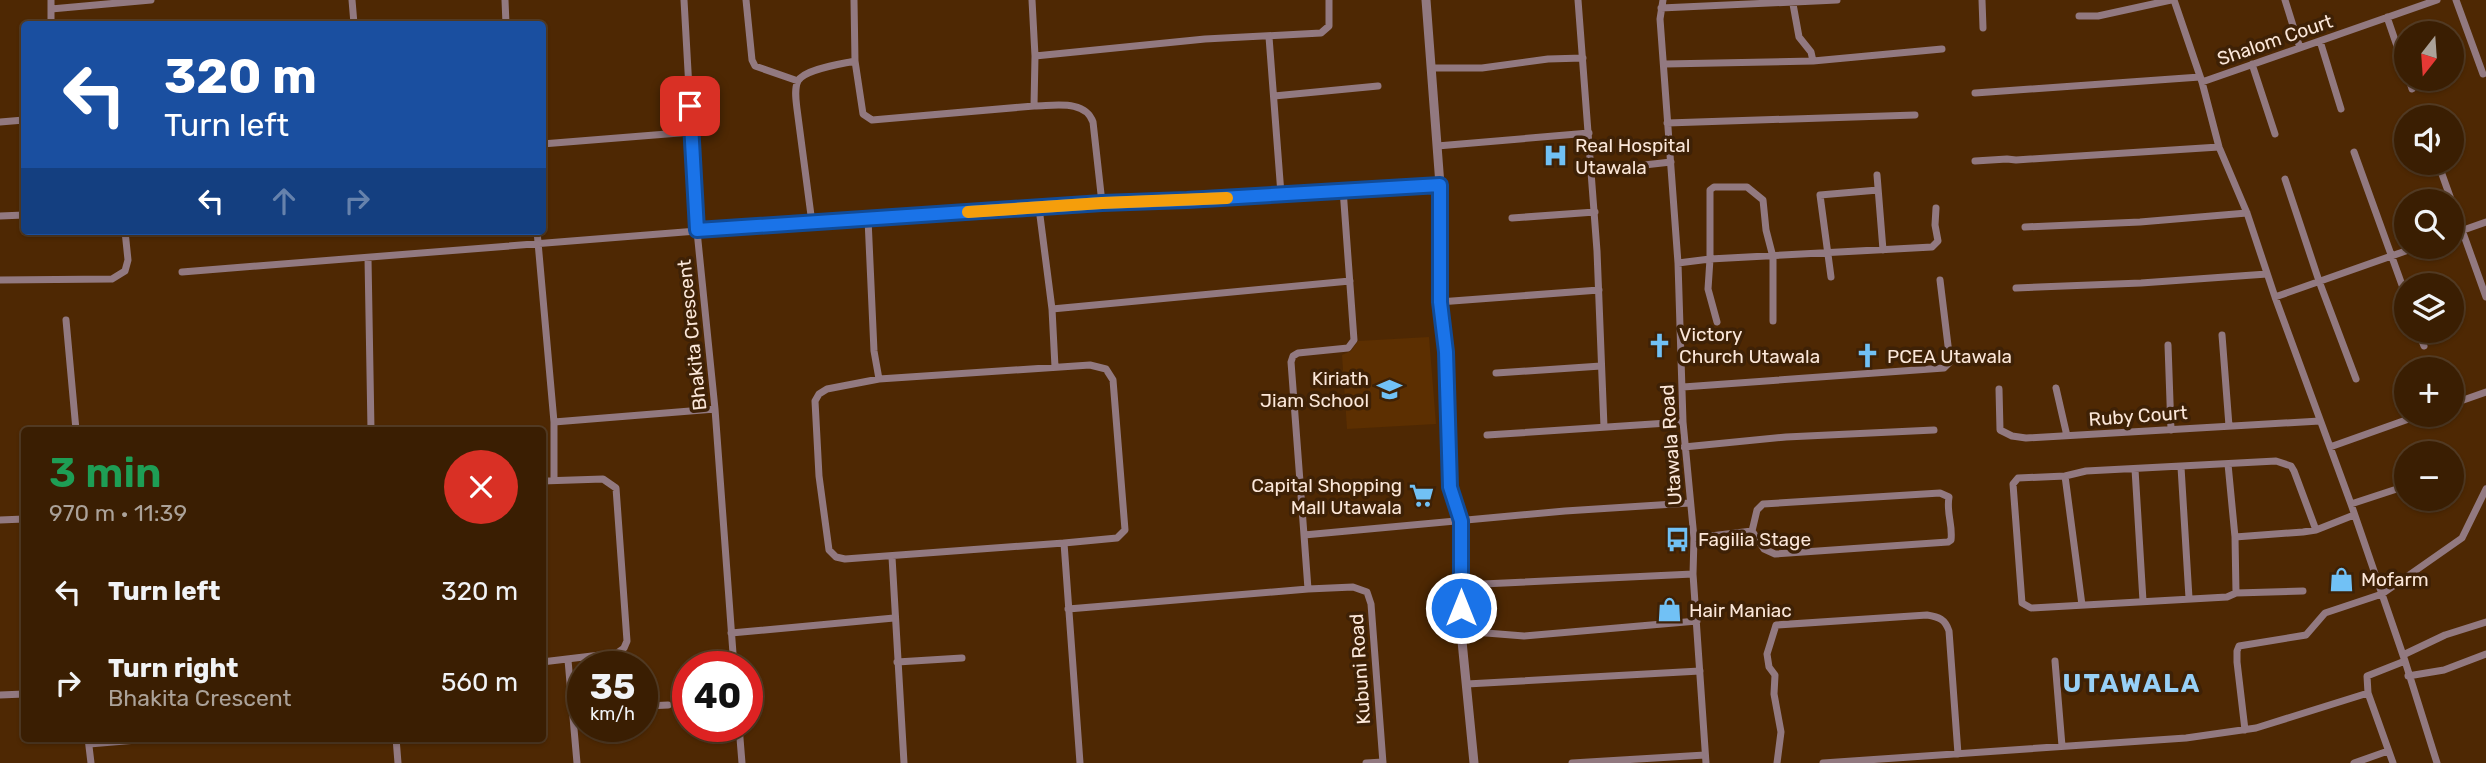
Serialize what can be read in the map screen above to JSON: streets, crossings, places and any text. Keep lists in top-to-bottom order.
{
  "streets": {
    "street": [
      "Shalom Court",
      "Bhakita Crescent",
      "Ruby Court",
      "Utawala Road",
      "Kubuni Road"
    ]
  },
  "districts": ["UTAWALA"],
  "places": {
    "hospital": ["Real Hospital Utawala"],
    "church": ["Victory Church Utawala", "PCEA Utawala"],
    "school or university": ["Kiriath Jiam School"],
    "supermarket": ["Capital Shopping Mall Utawala"],
    "bus stop": ["Fagilia Stage"],
    "shop": ["Mofarm", "Hair Maniac"]
  },
  "north": "bottom",
  "page": {
    "map_buttons": ["+", "−"],
    "turn": ["320 m", "Turn left"],
    "heading": ["3 min", "970 m · 11:39"],
    "list": [
      {
        "name": "Turn left",
        "value": "320 m"
      },
      {
        "name": "Turn right",
        "note": "Bhakita Crescent",
        "value": "560 m"
      }
    ],
    "speed": "35 km/h",
    "limit": "40"
  }
}
